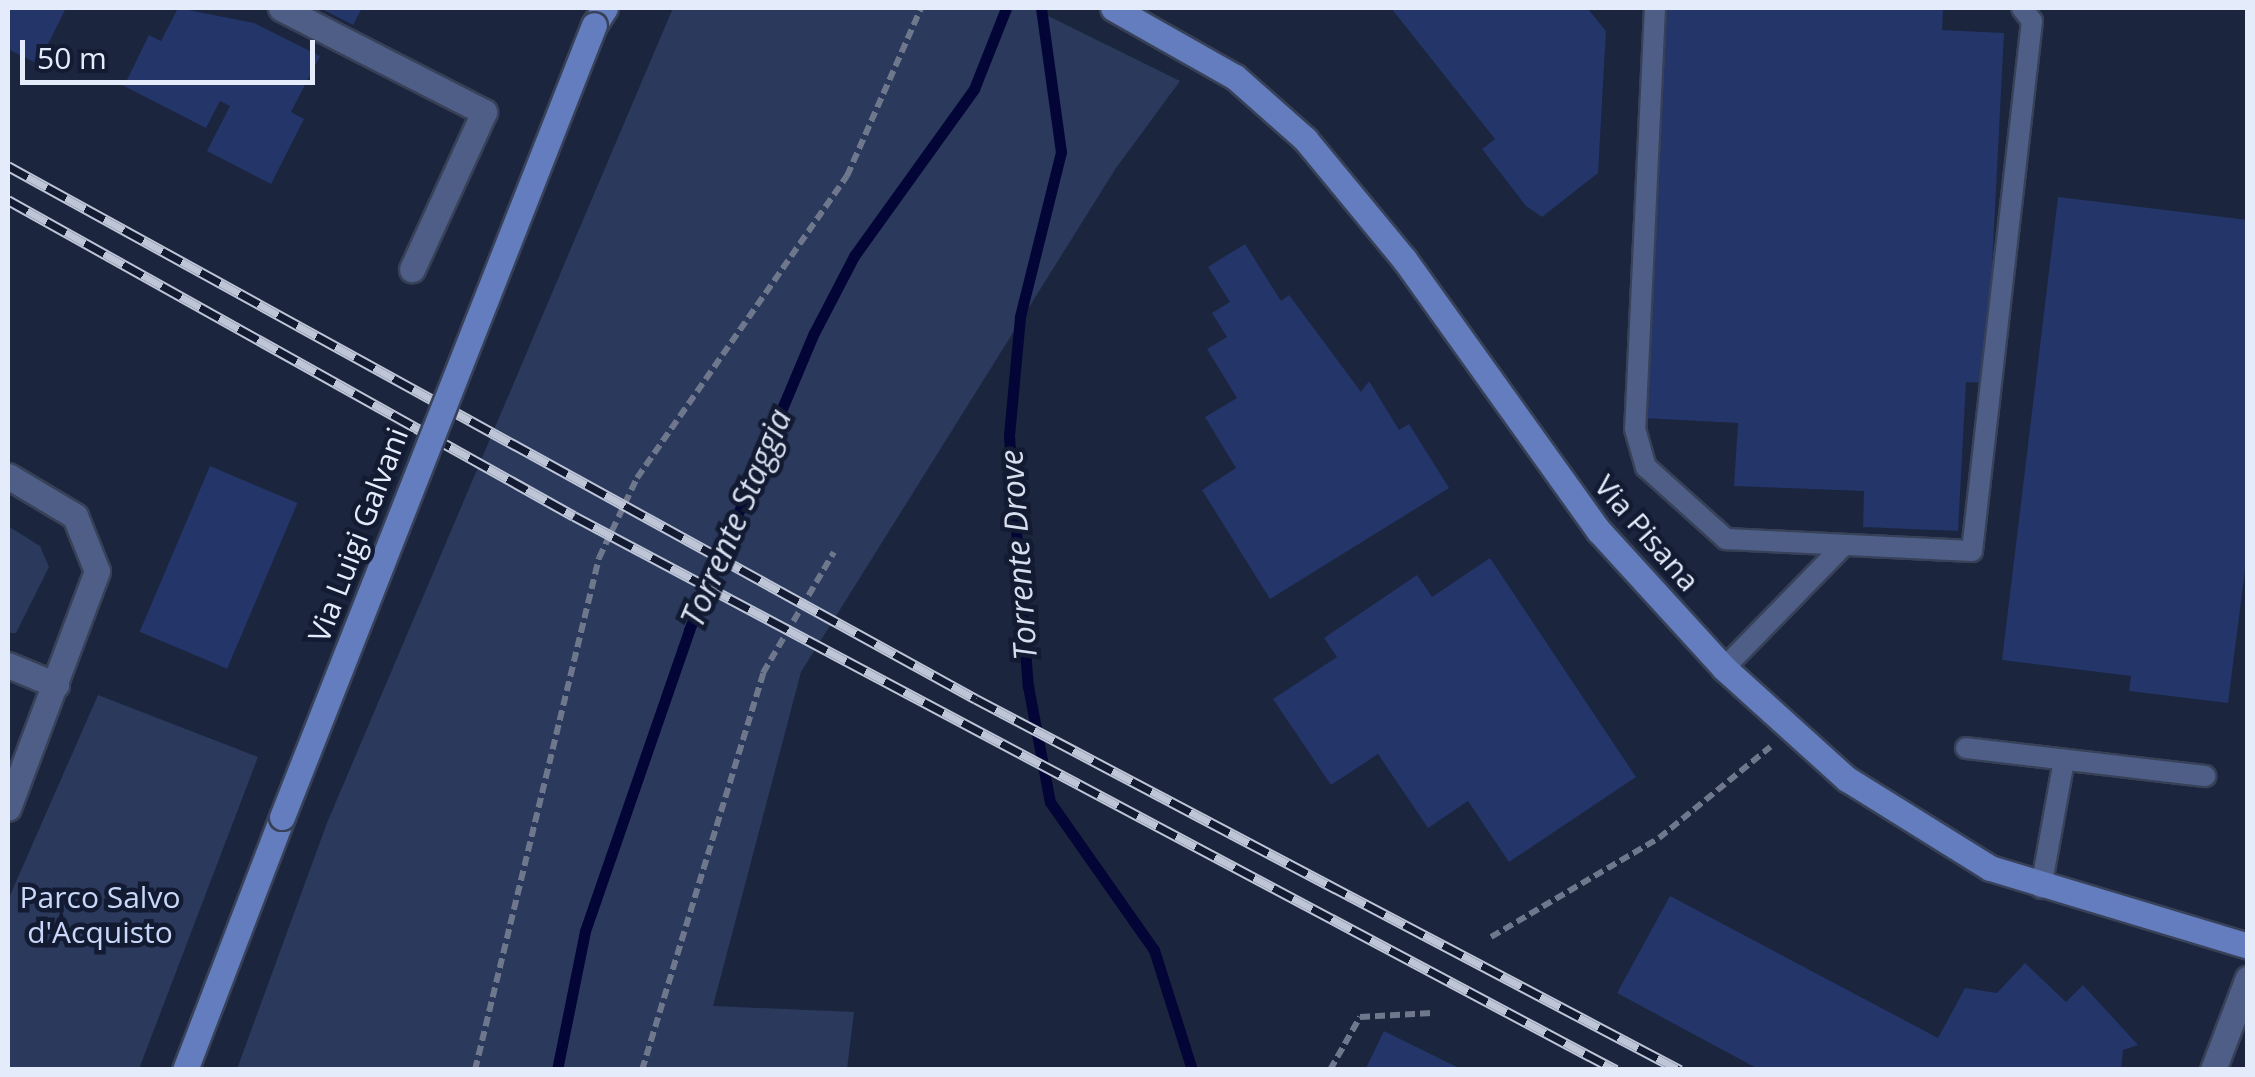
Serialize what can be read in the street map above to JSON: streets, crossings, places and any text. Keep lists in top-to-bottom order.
{
  "streets": {
    "main road": ["Via Pisana", "Via Luigi Galvani"]
  },
  "water": ["Torrente Staggia", "Torrente Drove"],
  "parks": ["Parco Salvo d'Acquisto"],
  "scale_bar": "50 m"
}
